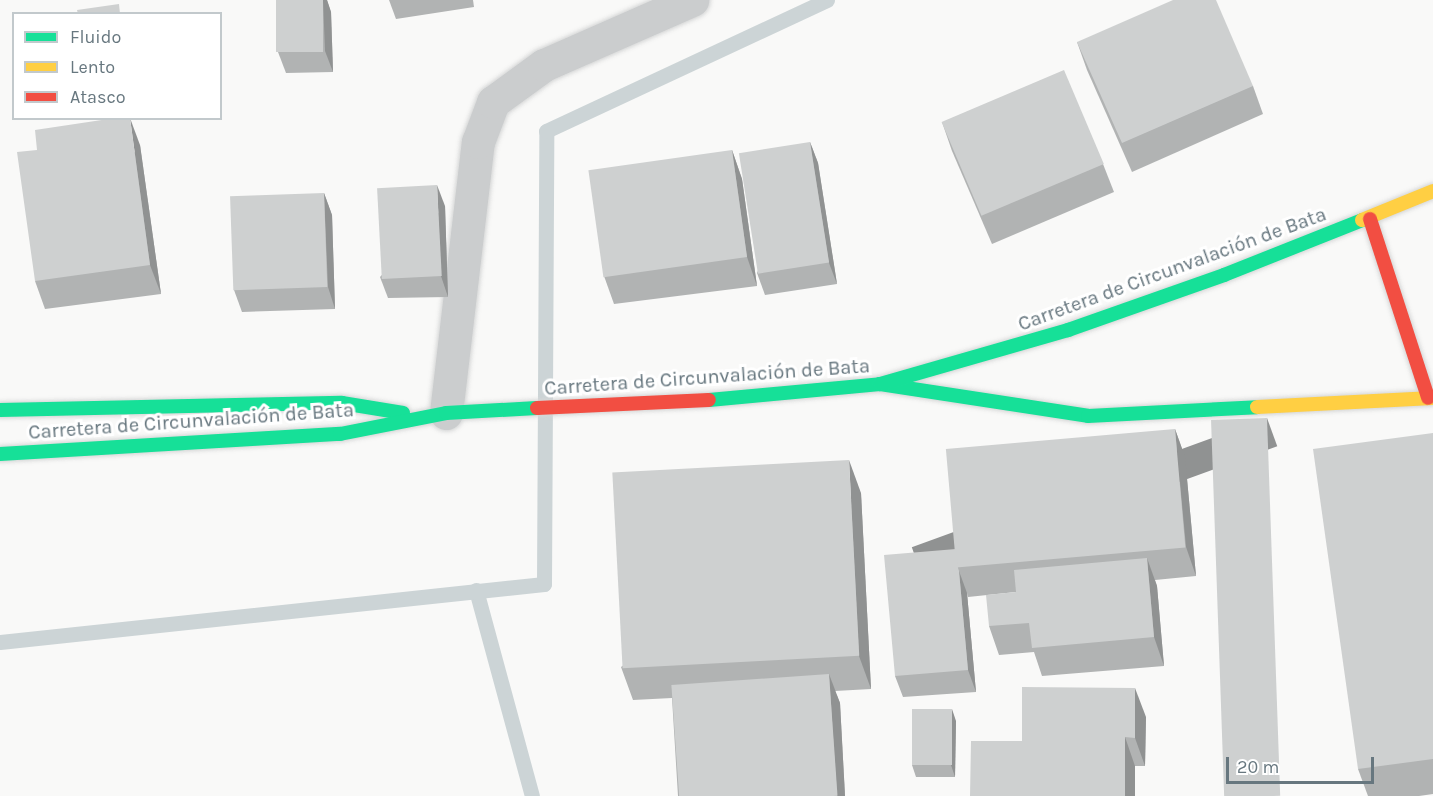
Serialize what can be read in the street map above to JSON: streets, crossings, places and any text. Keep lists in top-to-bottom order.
{
  "streets": {
    "main road": ["Carretera de Circunvalación de Bata"]
  },
  "legend": ["Fluido", "Lento", "Atasco"],
  "scale_bar": "20 m"
}
